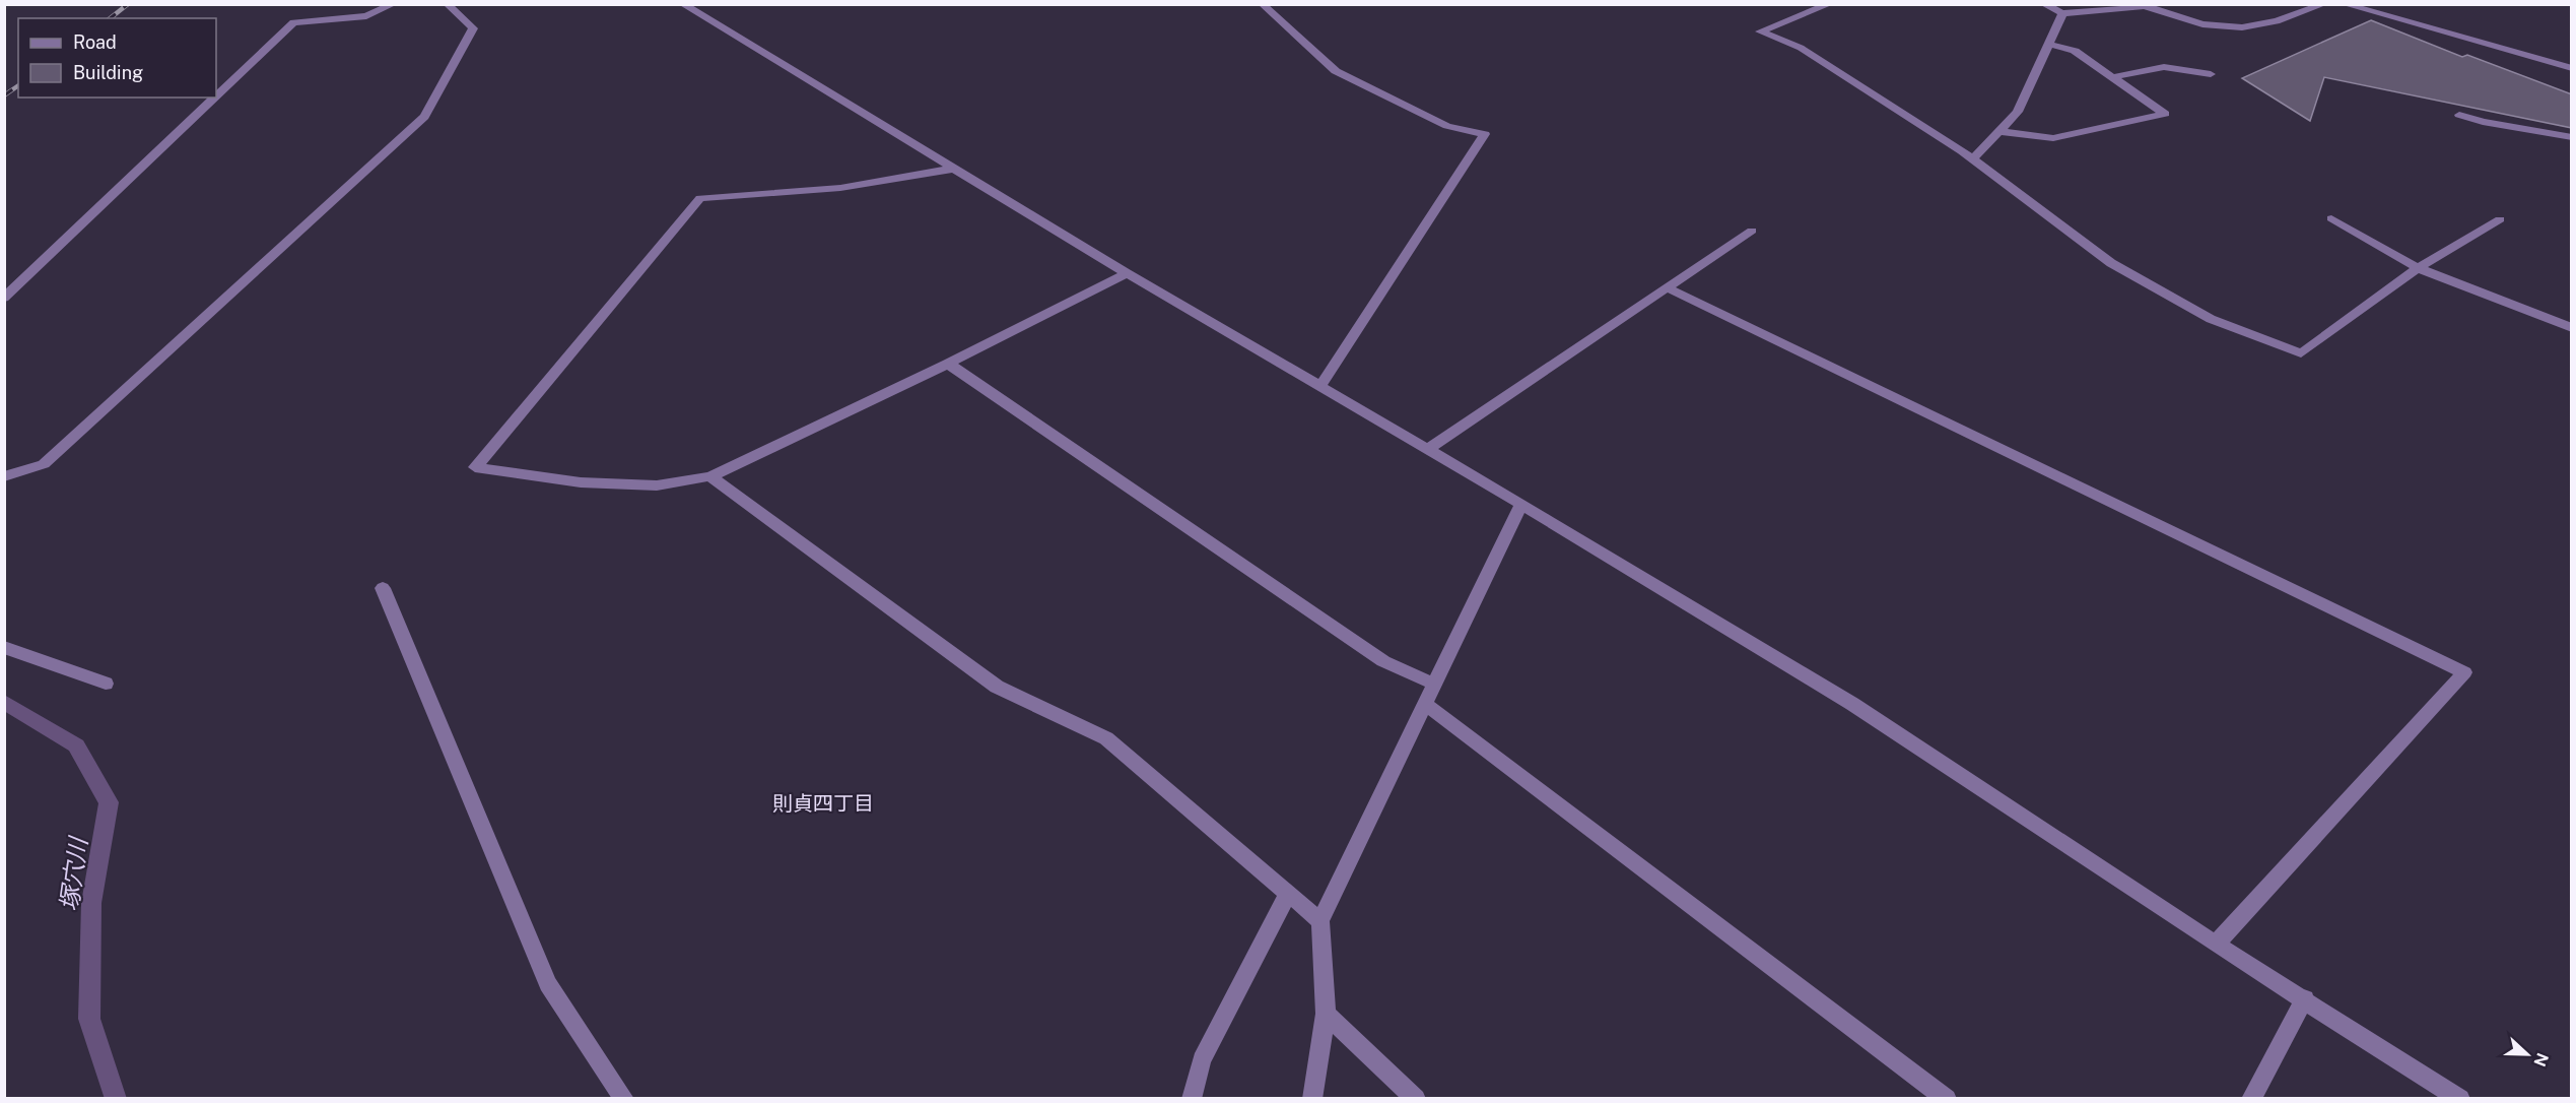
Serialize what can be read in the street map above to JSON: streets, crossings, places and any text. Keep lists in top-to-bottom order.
{
  "districts": ["則貞四丁目"],
  "water": ["塚穴川"],
  "legend": ["Road", "Building"],
  "north": "right"
}
